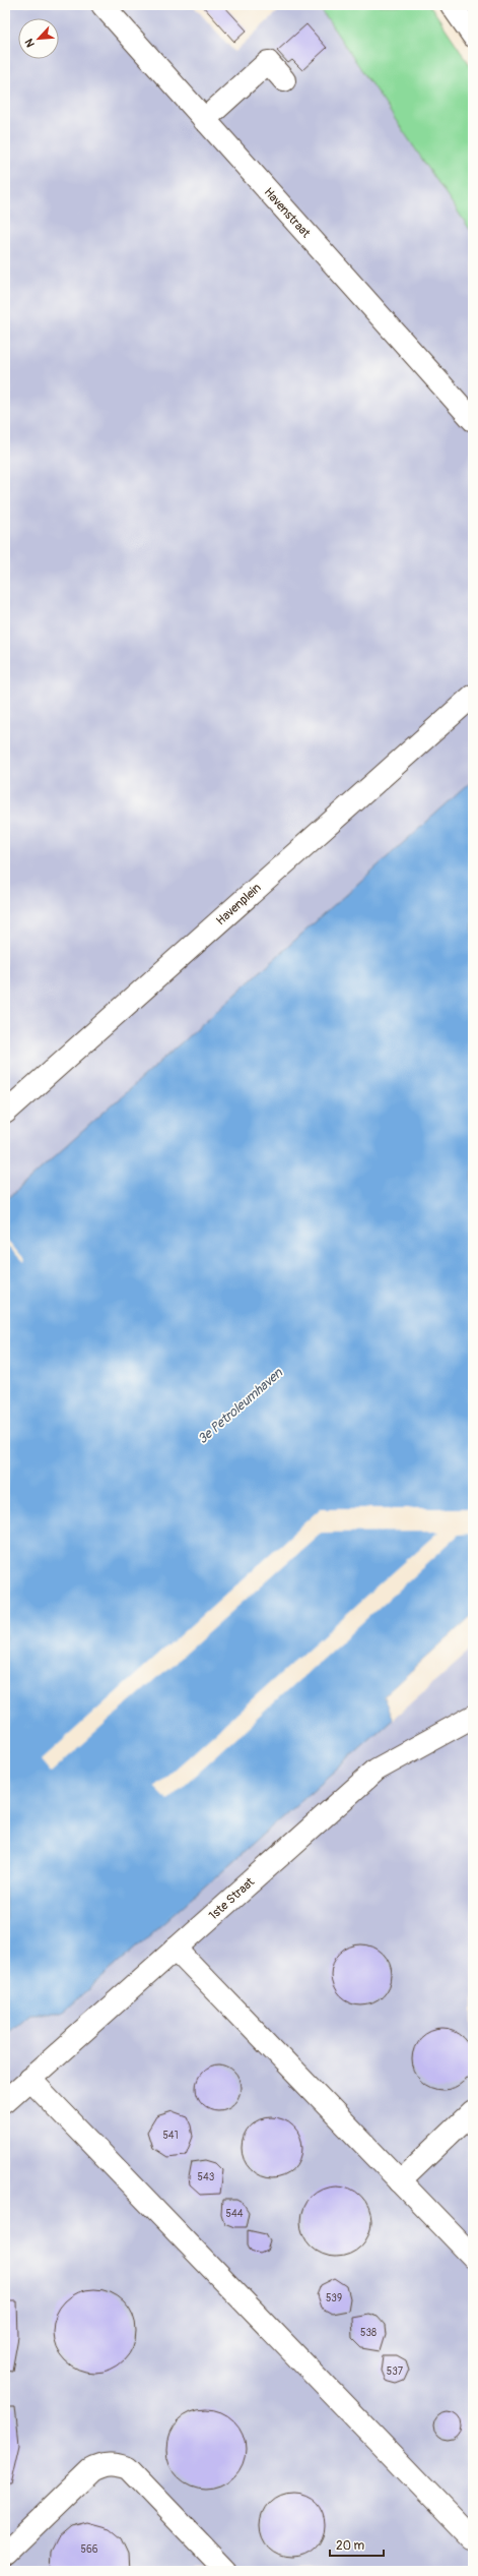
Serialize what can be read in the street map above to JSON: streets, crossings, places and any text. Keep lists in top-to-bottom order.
{
  "streets": {
    "street": ["Havenstraat", "Havenplein", "1ste Straat"]
  },
  "water": ["3e Petroleumhaven"],
  "house_numbers": [
    "541",
    "543",
    "544",
    "539",
    "538",
    "537",
    "566"
  ],
  "scale_bar": "20 m",
  "north": "bottom left"
}
